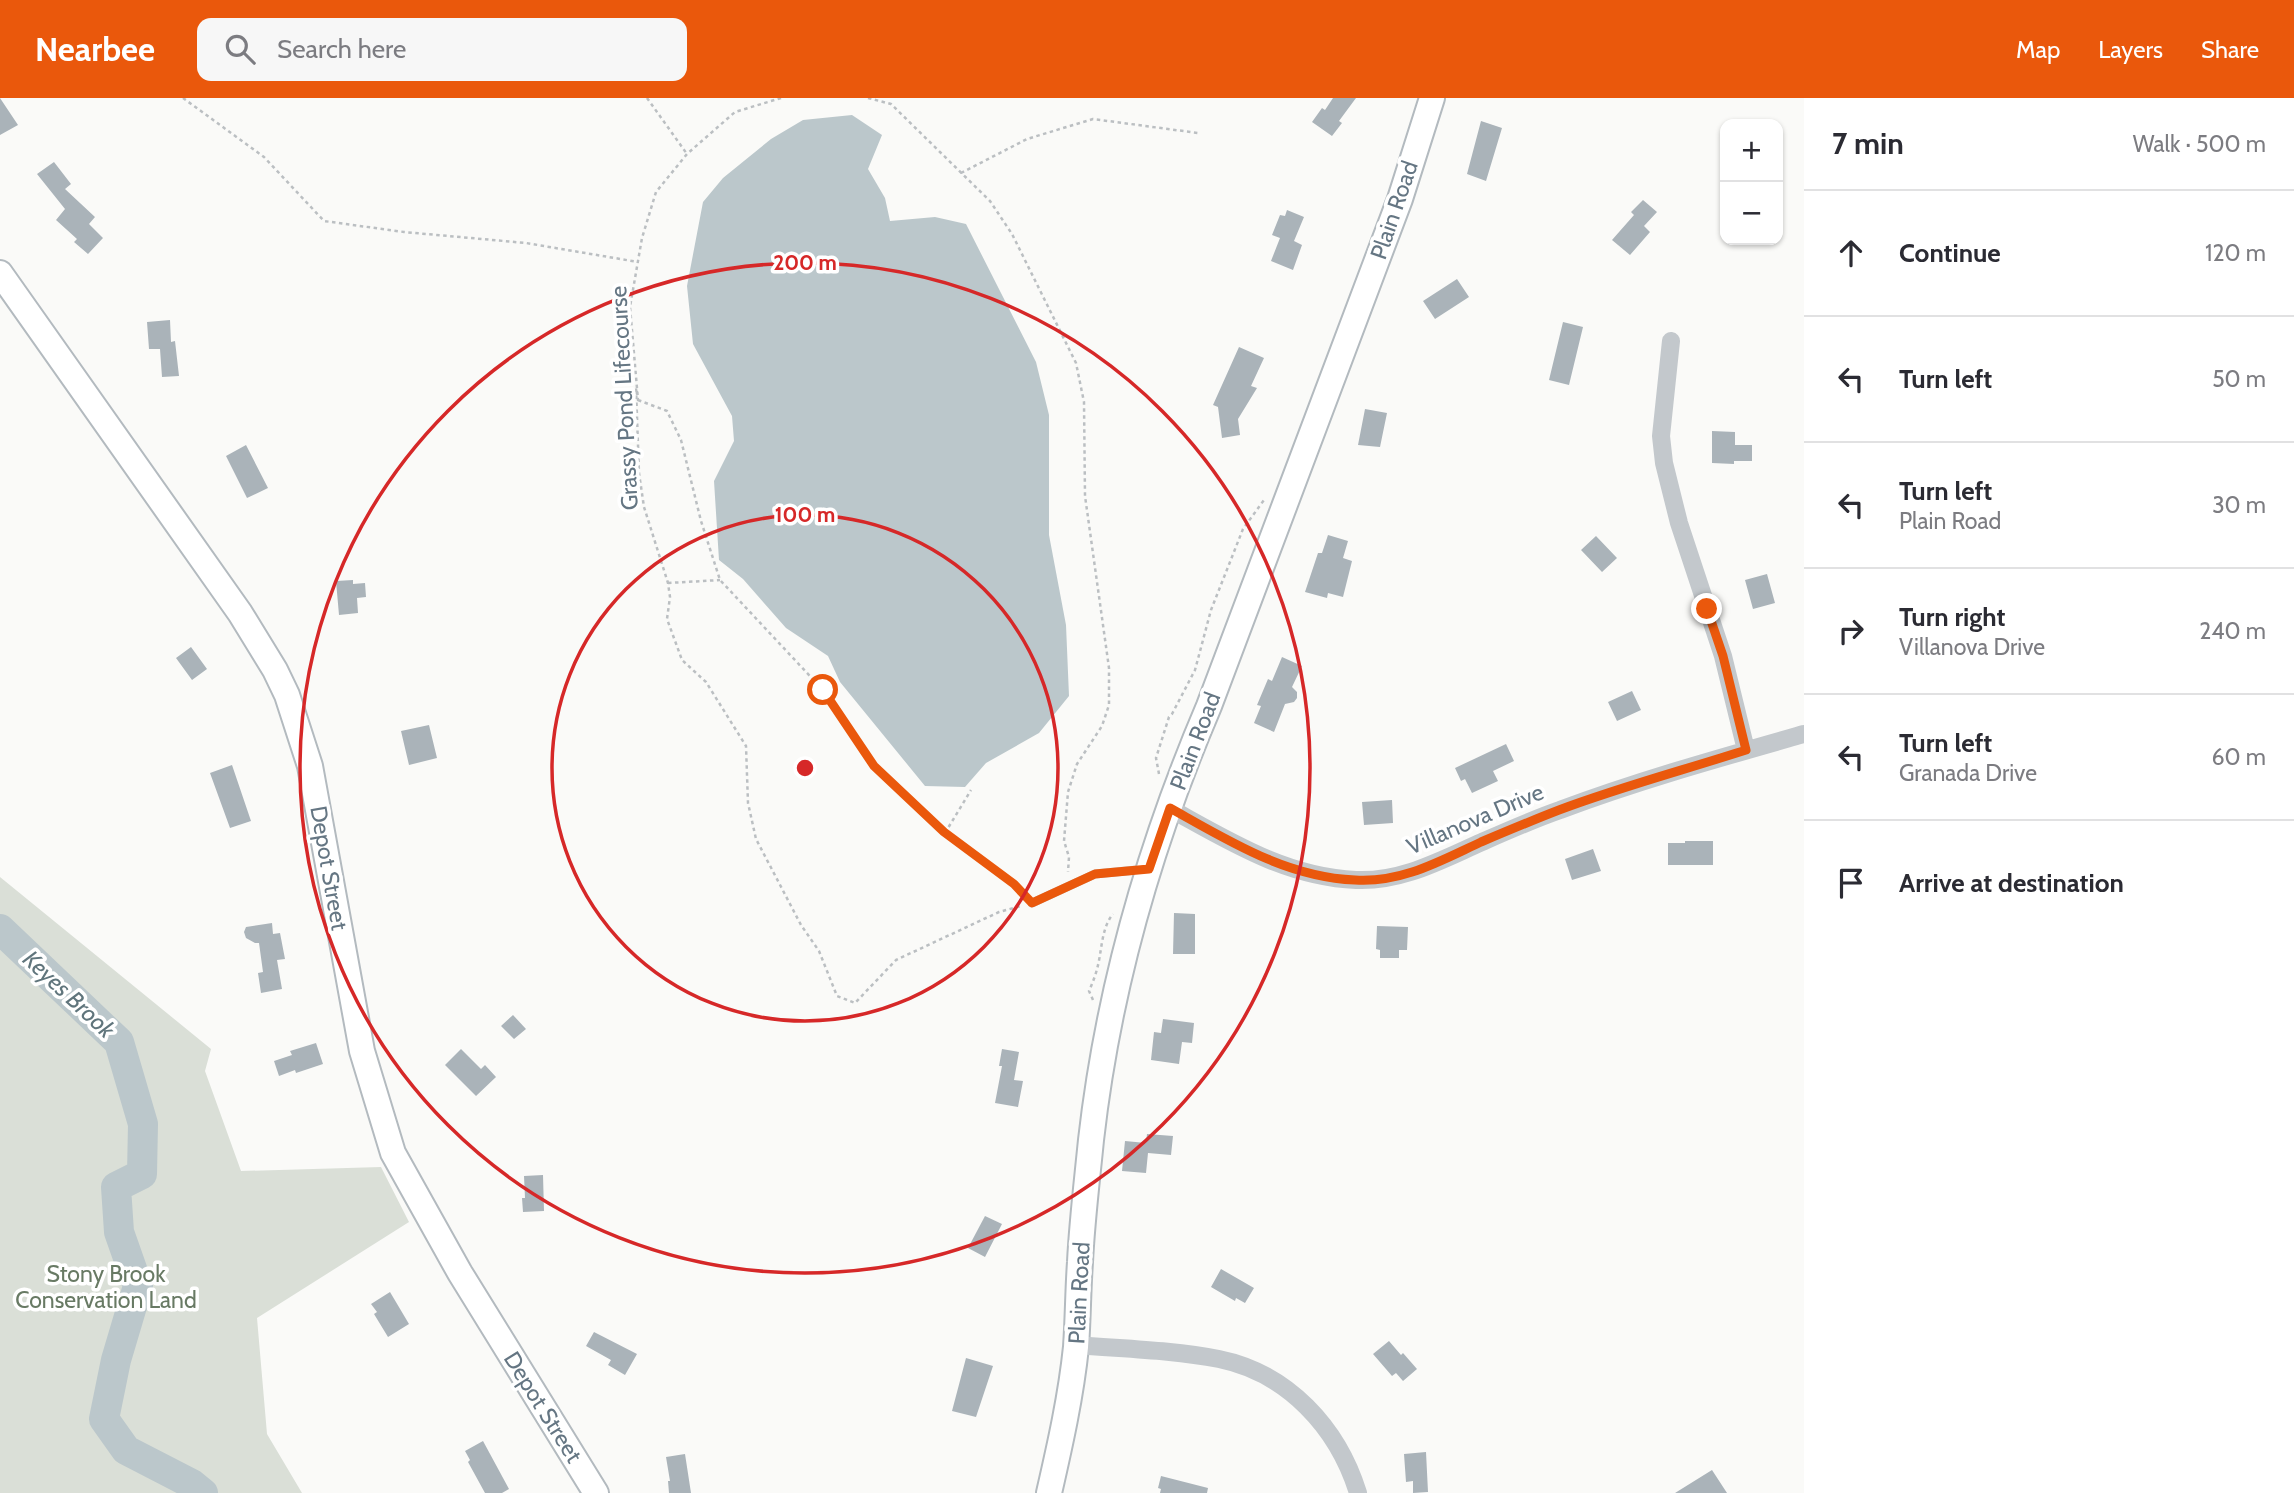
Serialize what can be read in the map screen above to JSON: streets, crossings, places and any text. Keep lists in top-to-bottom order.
{
  "streets": {
    "main road": ["Plain Road", "Depot Street"],
    "street": ["Villanova Drive"],
    "path": ["Grassy Pond Lifecourse"]
  },
  "crossings": [
    ["Plain Road", "Villanova Drive"]
  ],
  "water": ["Keyes Brook"],
  "parks": ["Stony Brook Conservation Land"],
  "page": {
    "header": "Nearbee",
    "search": "Search here",
    "nav": ["Map", "Layers", "Share"],
    "heading": ["7 min", "Walk · 500 m"],
    "map_buttons": ["+", "−"],
    "list": [
      ["Continue", "120 m"],
      ["Turn left", "50 m"],
      ["Turn left", "Plain Road", "30 m"],
      ["Turn right", "Villanova Drive", "240 m"],
      ["Turn left", "Granada Drive", "60 m"],
      "Arrive at destination"
    ]
  },
  "rings": ["200 m", "100 m"]
}
